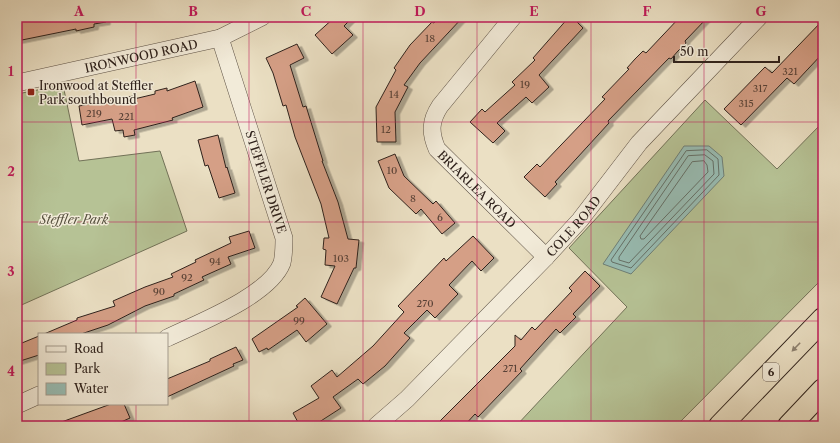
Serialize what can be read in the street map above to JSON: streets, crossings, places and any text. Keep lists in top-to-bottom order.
{
  "streets": {
    "highway": ["6"],
    "street": [
      "IRONWOOD ROAD",
      "STEFFLER DRIVE",
      "BRIARLEA ROAD",
      "COLE ROAD"
    ]
  },
  "crossings": [
    ["IRONWOOD ROAD", "STEFFLER DRIVE"],
    ["BRIARLEA ROAD", "COLE ROAD"]
  ],
  "parks": ["Steffler Park"],
  "places": {
    "transit": ["Ironwood at Steffler Park southbound"]
  },
  "house_numbers": [
    "18",
    "321",
    "19",
    "317",
    "14",
    "315",
    "219",
    "221",
    "12",
    "10",
    "8",
    "6",
    "103",
    "94",
    "92",
    "90",
    "270",
    "99",
    "271"
  ],
  "legend": ["Road", "Park", "Water"],
  "scale_bar": "50 m",
  "grid": {
    "columns": [
      "A",
      "B",
      "C",
      "D",
      "E",
      "F",
      "G"
    ],
    "rows": [
      "1",
      "2",
      "3",
      "4"
    ]
  }
}
